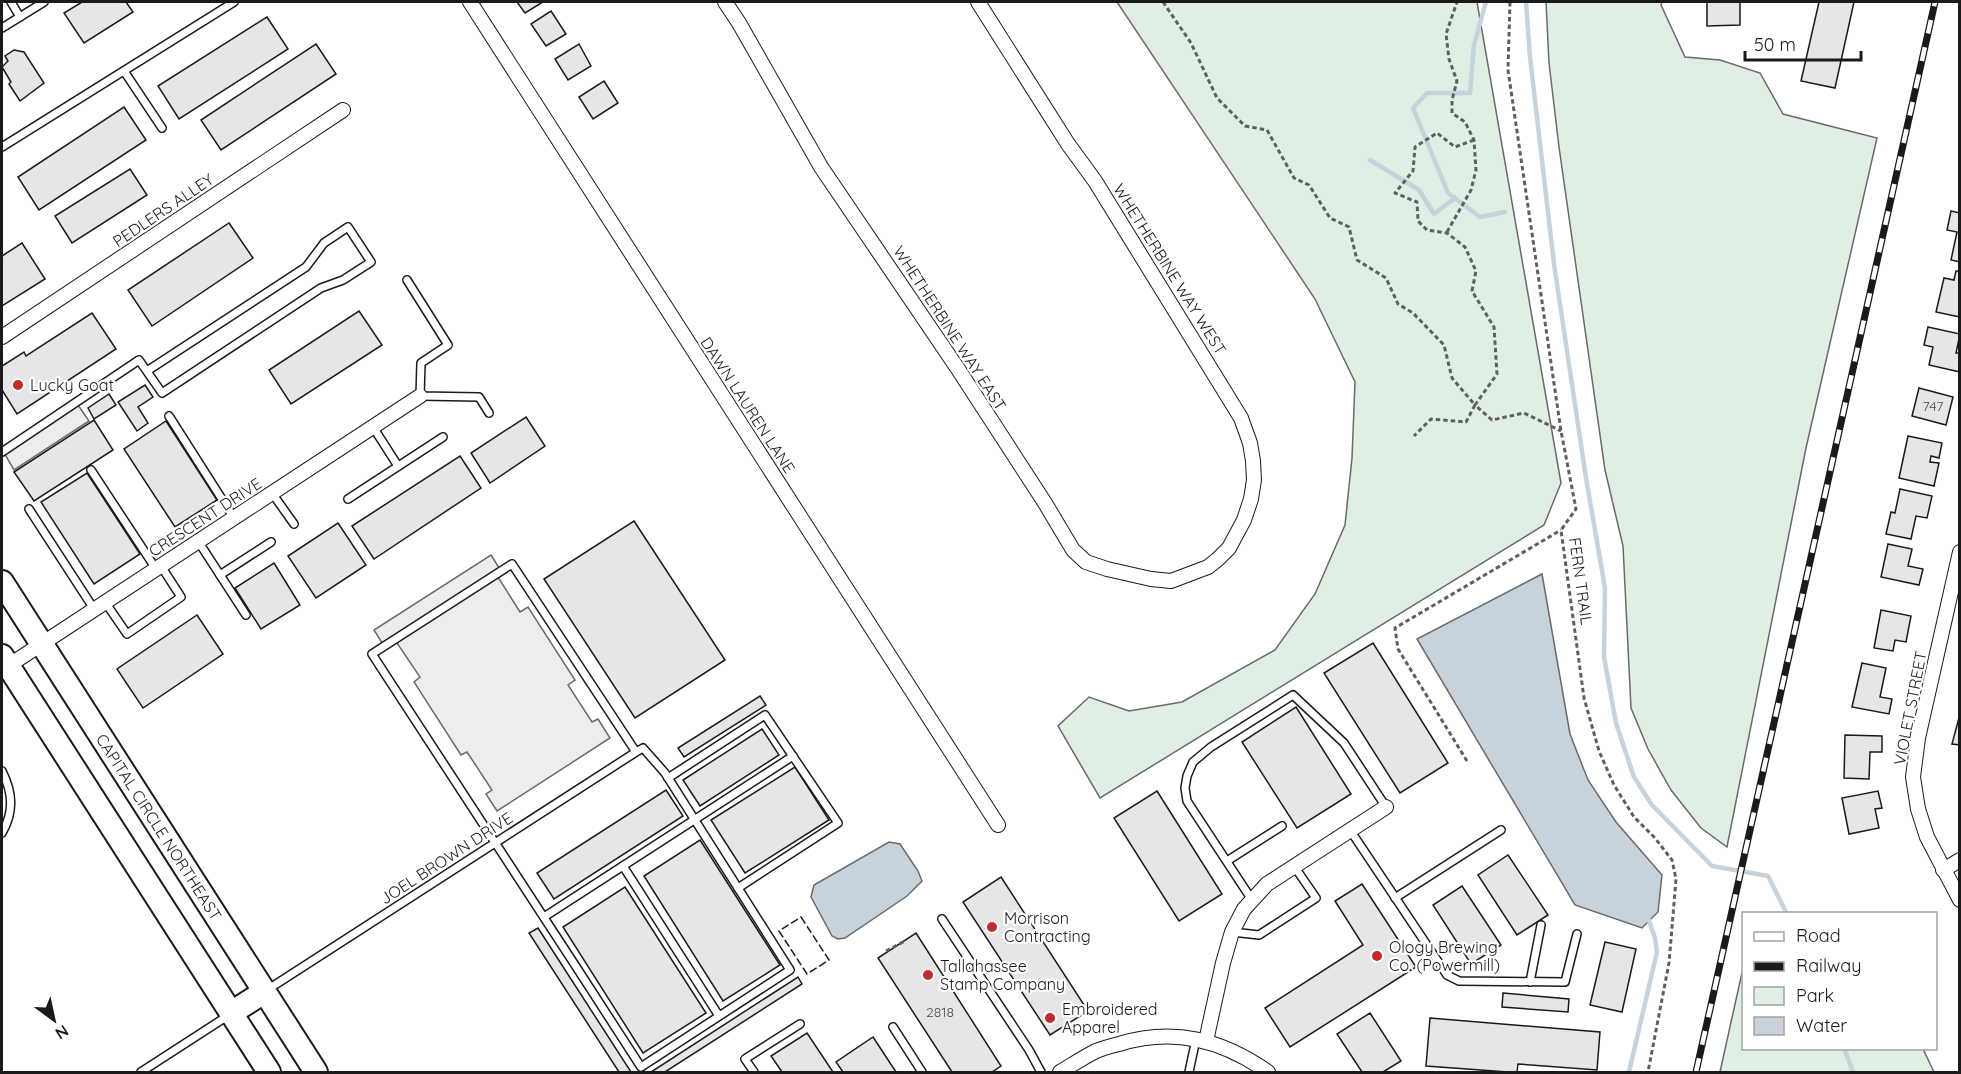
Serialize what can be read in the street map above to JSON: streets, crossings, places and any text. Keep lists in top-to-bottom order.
{
  "streets": {
    "main road": ["CAPITAL CIRCLE NORTHEAST"],
    "street": [
      "PEDLERS ALLEY",
      "WHETHERBINE WAY WEST",
      "WHETHERBINE WAY EAST",
      "DAWN LAUREN LANE",
      "CRESCENT DRIVE",
      "VIOLET STREET"
    ],
    "lane": ["JOEL BROWN DRIVE"],
    "path": ["FERN TRAIL"]
  },
  "crossings": [
    ["WHETHERBINE WAY WEST", "WHETHERBINE WAY EAST"],
    ["CRESCENT DRIVE", "CAPITAL CIRCLE NORTHEAST"],
    ["CAPITAL CIRCLE NORTHEAST", "JOEL BROWN DRIVE"]
  ],
  "places": [
    "Lucky Goat",
    "Morrison Contracting",
    "Ology Brewing Co. (Powermill)",
    "Tallahassee Stamp Company",
    "Embroidered Apparel"
  ],
  "house_numbers": ["747", "2818"],
  "legend": [
    "Road",
    "Railway",
    "Park",
    "Water"
  ],
  "scale_bar": "50 m",
  "north": "bottom right"
}
